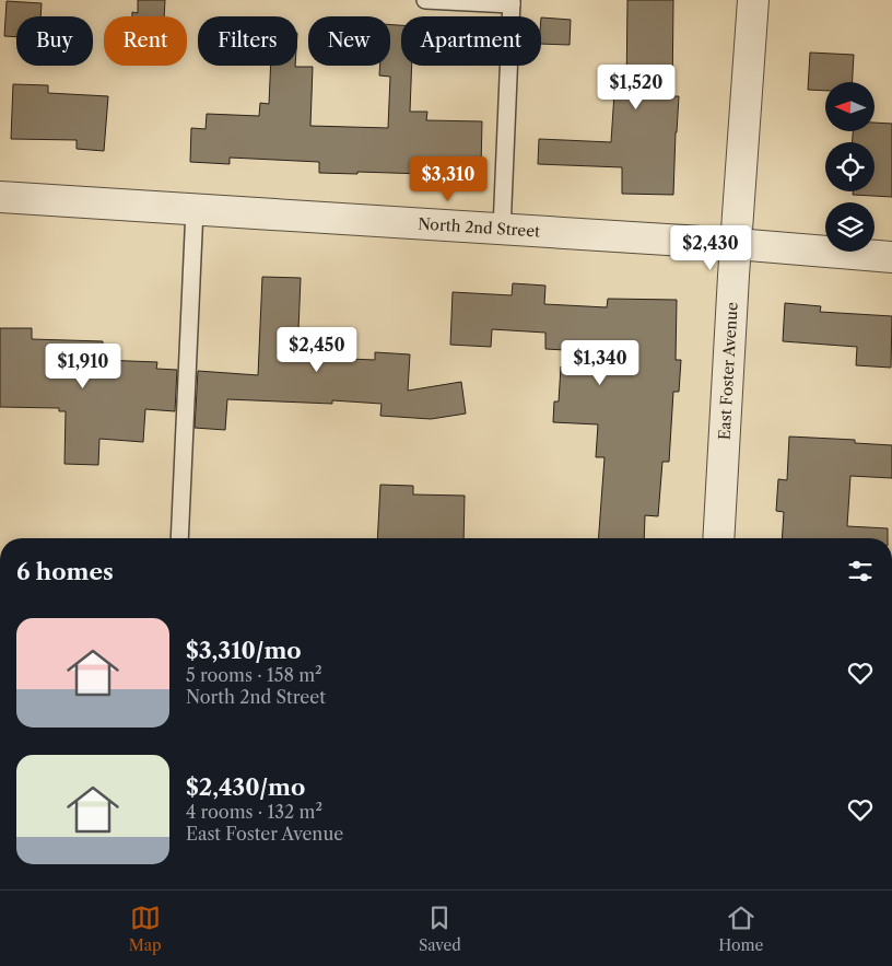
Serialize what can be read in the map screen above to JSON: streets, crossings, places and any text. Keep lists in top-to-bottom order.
{
  "streets": {
    "street": ["North 2nd Street", "East Foster Avenue"]
  },
  "crossings": [
    ["North 2nd Street", "East Foster Avenue"]
  ],
  "north": "left",
  "page": {
    "chip": [
      "Buy",
      "Rent",
      "Filters",
      "New",
      "Apartment"
    ],
    "price": [
      "$1,520",
      "$3,310",
      "$2,430",
      "$2,450",
      "$1,340",
      "$1,910"
    ],
    "heading": "6 homes",
    "list": [
      {
        "name": "$3,310/mo",
        "note": "5 rooms · 158 m² · North 2nd Street"
      },
      {
        "name": "$2,430/mo",
        "note": "4 rooms · 132 m² · East Foster Avenue"
      }
    ],
    "tabs": ["Map", "Saved", "Home"]
  }
}
